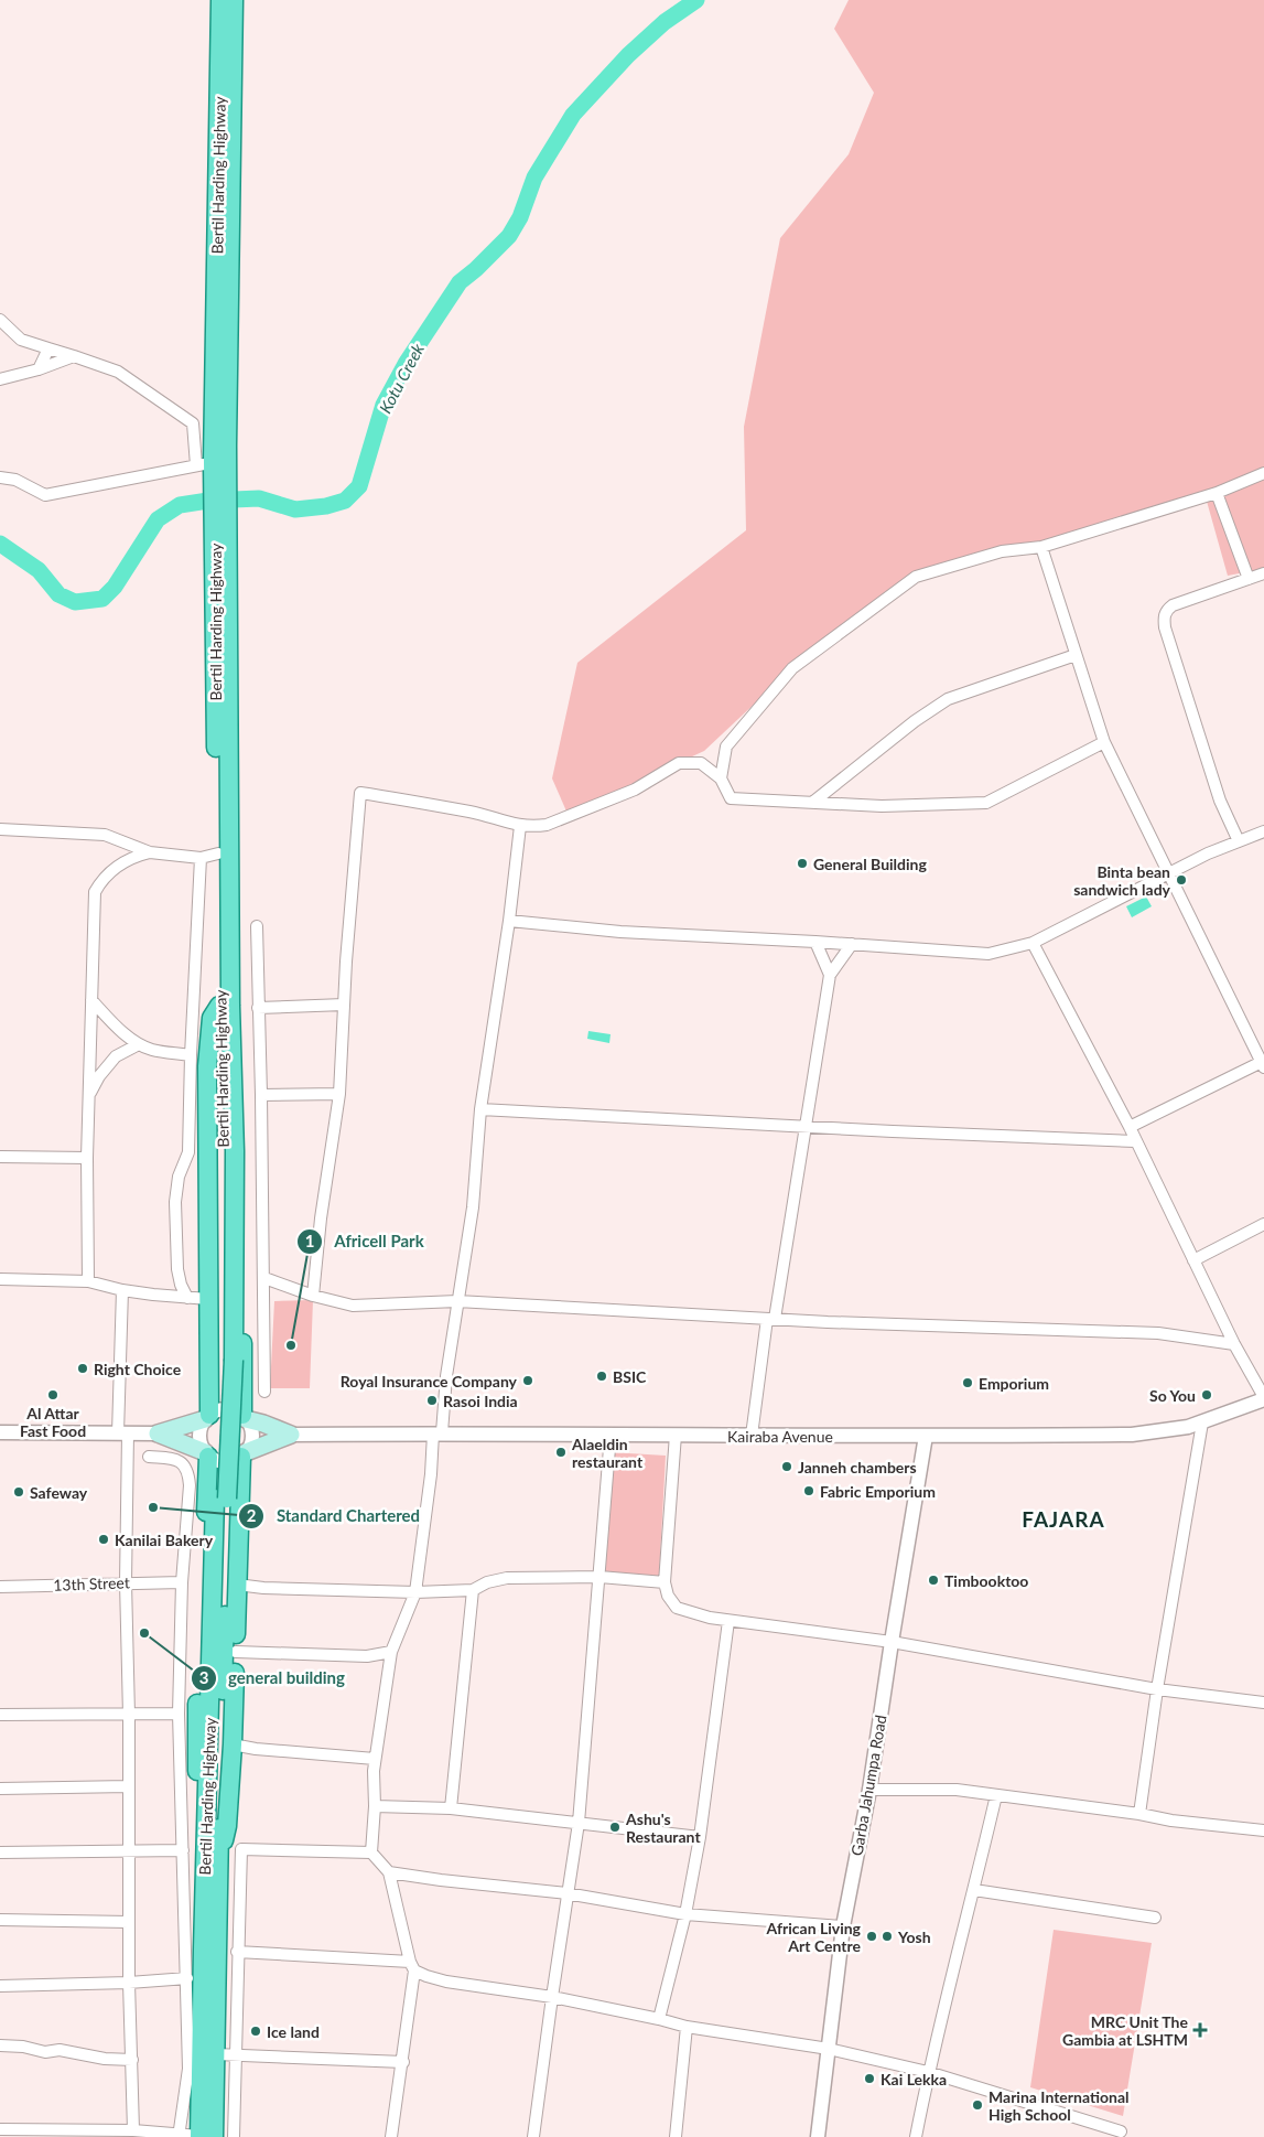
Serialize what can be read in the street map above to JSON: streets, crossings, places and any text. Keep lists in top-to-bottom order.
{
  "streets": {
    "main road": ["Bertil Harding Highway"],
    "street": ["Kairaba Avenue", "13th Street", "Garba Jahumpa Road"]
  },
  "crossings": [
    ["Kairaba Avenue", "Garba Jahumpa Road"]
  ],
  "districts": ["FAJARA"],
  "water": ["Kotu Creek"],
  "places": {
    "other": [
      "General Building",
      "Binta bean sandwich lady",
      "Africell Park",
      "Right Choice",
      "BSIC",
      "Royal Insurance Company",
      "Emporium",
      "Al Attar Fast Food",
      "So You",
      "Rasoi India",
      "Alaeldin restaurant",
      "Janneh chambers",
      "Fabric Emporium",
      "Safeway",
      "Standard Chartered",
      "Kanilai Bakery",
      "Timbooktoo",
      "general building",
      "Ashu's Restaurant",
      "African Living Art Centre",
      "Yosh",
      "Ice land",
      "Kai Lekka",
      "Marina International High School"
    ],
    "health": ["MRC Unit The Gambia at LSHTM"]
  }
}
